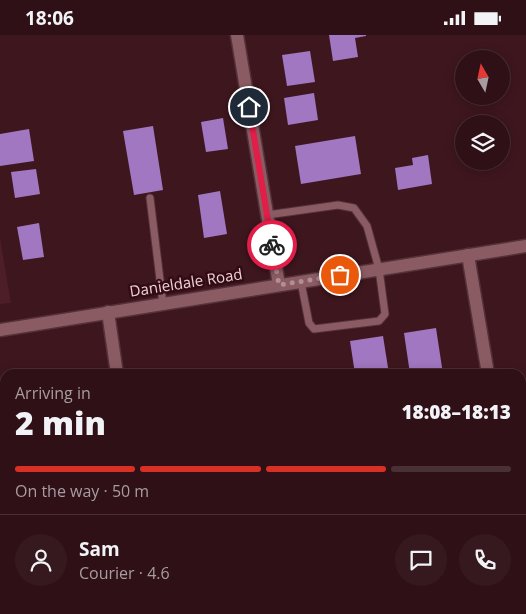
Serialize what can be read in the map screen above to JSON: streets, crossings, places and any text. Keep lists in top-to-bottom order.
{
  "streets": {
    "street": ["Danieldale Road"]
  },
  "north": "top",
  "page": {
    "status": "18:06",
    "heading": ["2 min", "Arriving in", "18:08–18:13"],
    "panel": ["Sam", "Courier · 4.6"],
    "bar": "On the way · 50 m"
  }
}
